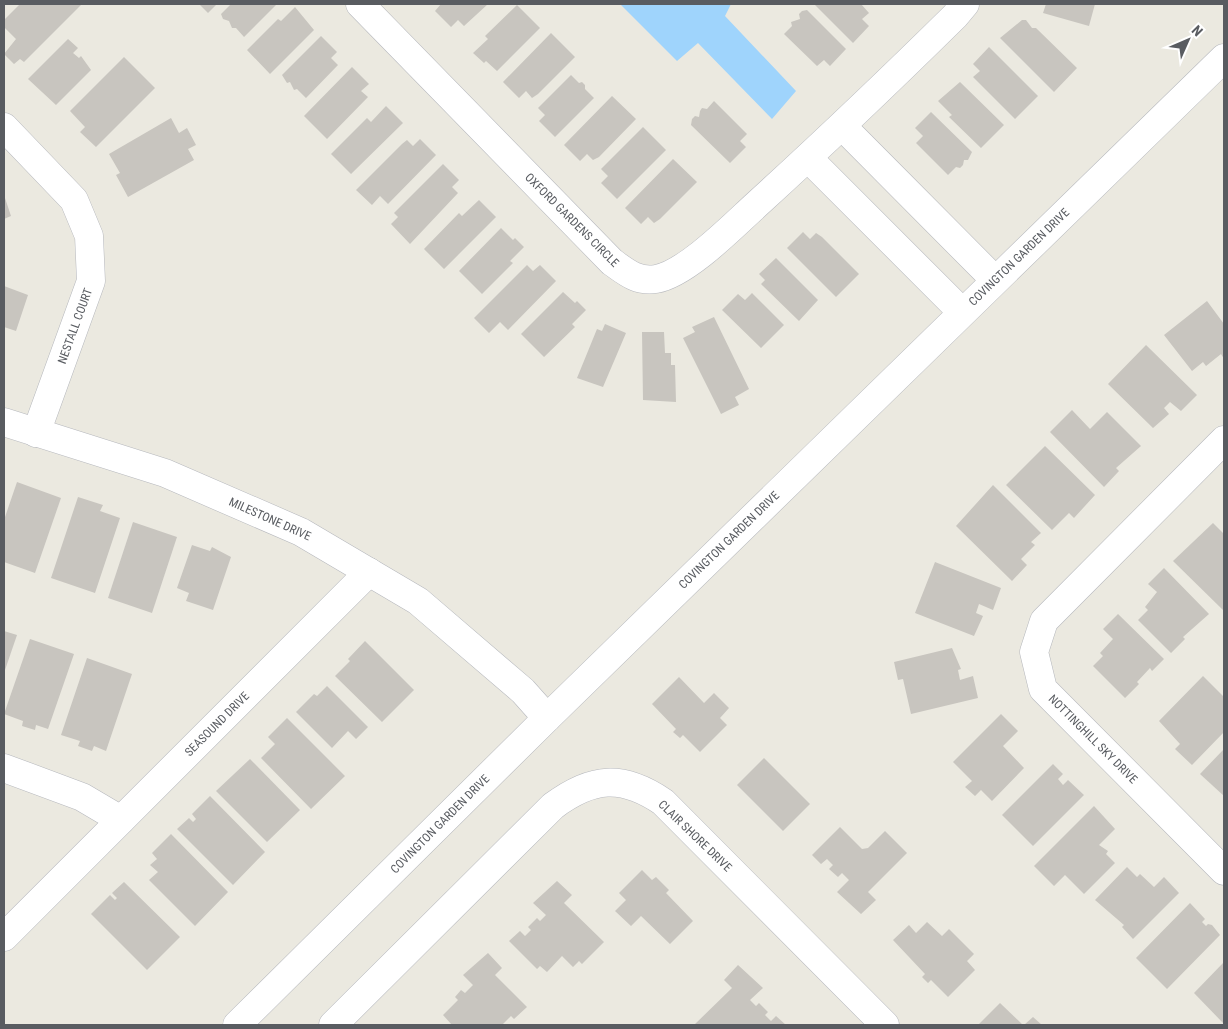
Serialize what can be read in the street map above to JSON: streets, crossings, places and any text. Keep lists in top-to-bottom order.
{
  "streets": {
    "street": [
      "OXFORD GARDENS CIRCLE",
      "COVINGTON GARDEN DRIVE",
      "NESTALL COURT",
      "MILESTONE DRIVE",
      "SEASOUND DRIVE",
      "NOTTINGHILL SKY DRIVE",
      "CLAIR SHORE DRIVE"
    ]
  },
  "crossings": [
    ["COVINGTON GARDEN DRIVE", "MILESTONE DRIVE"],
    ["NESTALL COURT", "MILESTONE DRIVE"],
    ["MILESTONE DRIVE", "SEASOUND DRIVE"]
  ],
  "north": "top right"
}
